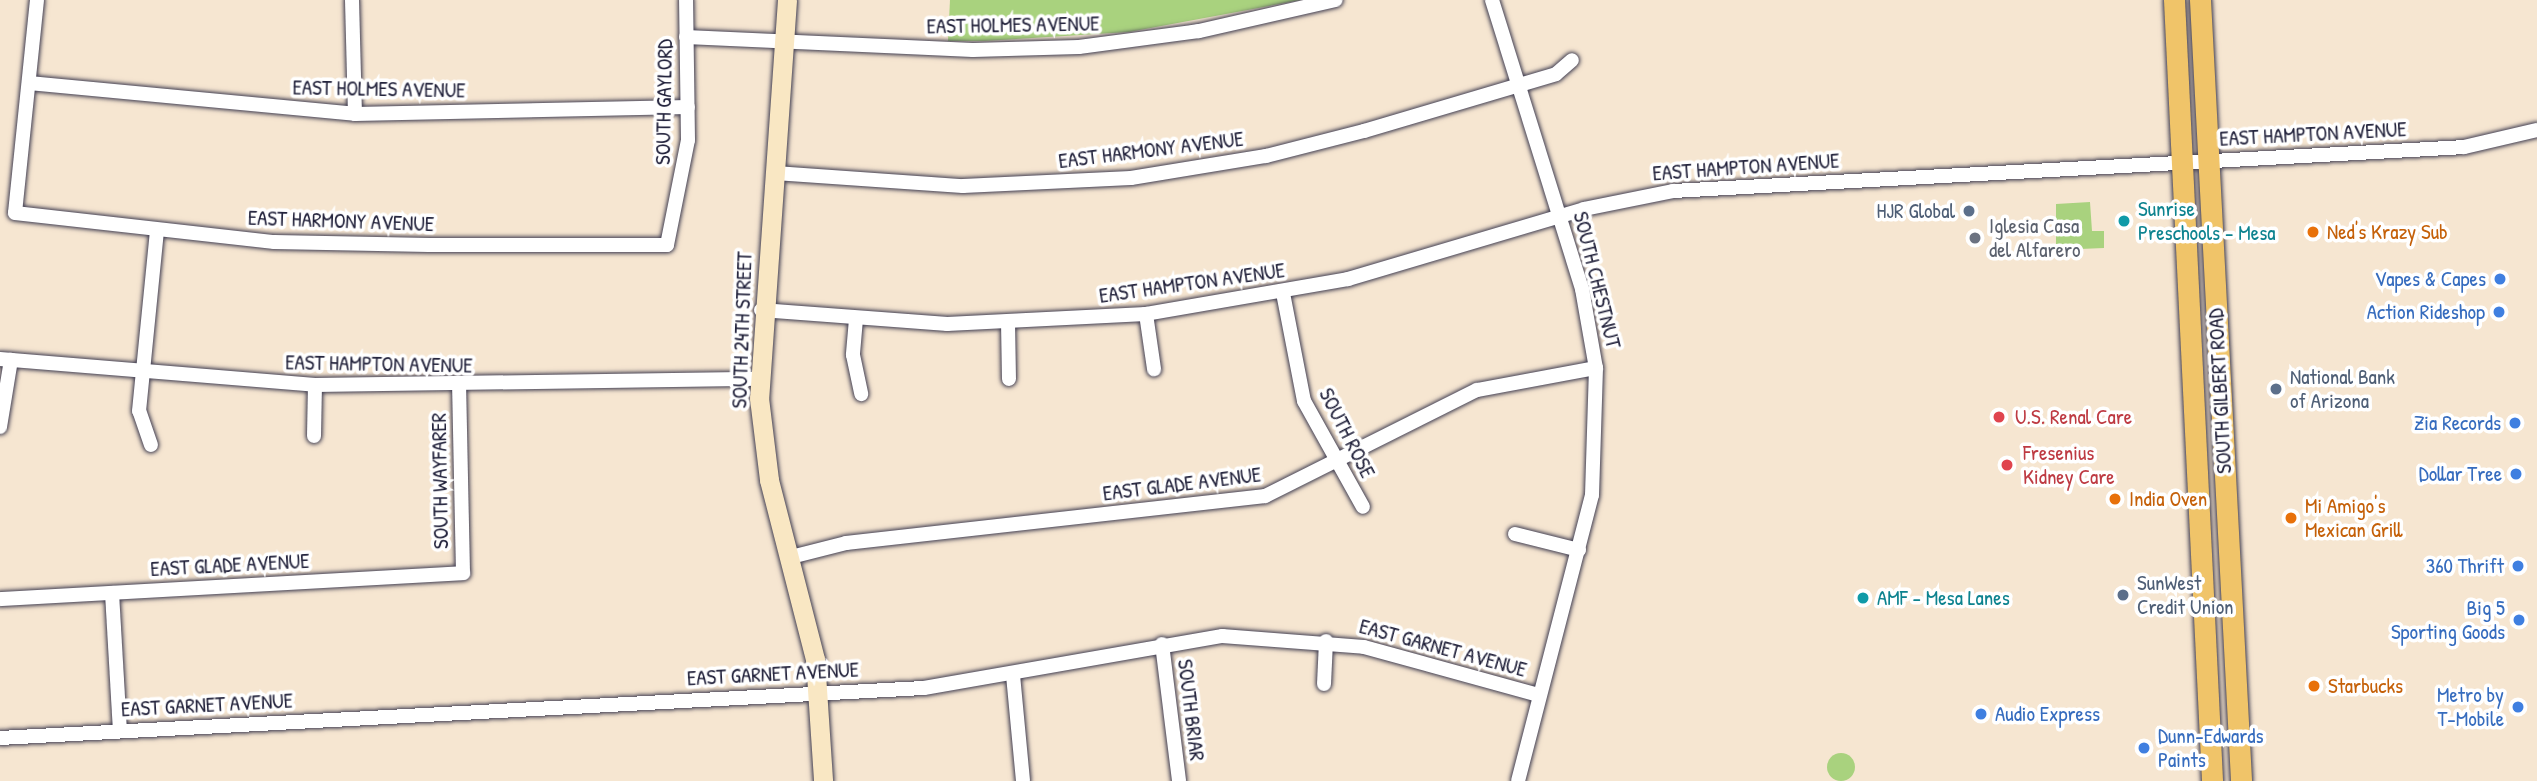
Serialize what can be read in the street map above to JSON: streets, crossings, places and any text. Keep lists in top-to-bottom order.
{
  "streets": {
    "main road": ["SOUTH GILBERT ROAD"],
    "street": [
      "EAST HOLMES AVENUE",
      "SOUTH GAYLORD",
      "EAST HAMPTON AVENUE",
      "EAST HARMONY AVENUE",
      "SOUTH CHESTNUT",
      "SOUTH 24TH STREET",
      "SOUTH ROSE",
      "SOUTH WAYFARER",
      "EAST GLADE AVENUE",
      "EAST GARNET AVENUE",
      "SOUTH BRIAR"
    ]
  },
  "crossings": [
    ["EAST HOLMES AVENUE", "SOUTH GAYLORD"],
    ["EAST HOLMES AVENUE", "EAST HARMONY AVENUE"],
    ["EAST HOLMES AVENUE", "SOUTH 24TH STREET"],
    ["SOUTH GAYLORD", "EAST HARMONY AVENUE"],
    ["EAST HAMPTON AVENUE", "SOUTH CHESTNUT"],
    ["EAST HAMPTON AVENUE", "SOUTH 24TH STREET"],
    ["EAST HAMPTON AVENUE", "SOUTH GILBERT ROAD"],
    ["EAST HAMPTON AVENUE", "SOUTH ROSE"],
    ["EAST HAMPTON AVENUE", "SOUTH WAYFARER"],
    ["EAST HARMONY AVENUE", "SOUTH CHESTNUT"],
    ["EAST HARMONY AVENUE", "SOUTH 24TH STREET"],
    ["SOUTH CHESTNUT", "EAST GLADE AVENUE"],
    ["SOUTH CHESTNUT", "EAST GARNET AVENUE"],
    ["SOUTH 24TH STREET", "EAST GLADE AVENUE"],
    ["SOUTH 24TH STREET", "EAST GARNET AVENUE"],
    ["SOUTH ROSE", "EAST GLADE AVENUE"],
    ["SOUTH WAYFARER", "EAST GLADE AVENUE"],
    ["EAST GARNET AVENUE", "SOUTH BRIAR"]
  ],
  "places": [
    "HJR Global",
    "Sunrise Preschools - Mesa",
    "Ned's Krazy Sub",
    "Iglesia Casa del Alfarero",
    "Vapes & Capes",
    "Action Rideshop",
    "National Bank of Arizona",
    "U.S. Renal Care",
    "Zia Records",
    "Fresenius Kidney Care",
    "Dollar Tree",
    "India Oven",
    "Mi Amigo's Mexican Grill",
    "360 Thrift",
    "SunWest Credit Union",
    "AMF - Mesa Lanes",
    "Big 5 Sporting Goods",
    "Starbucks",
    "Metro by T-Mobile",
    "Audio Express",
    "Dunn-Edwards Paints"
  ]
}
